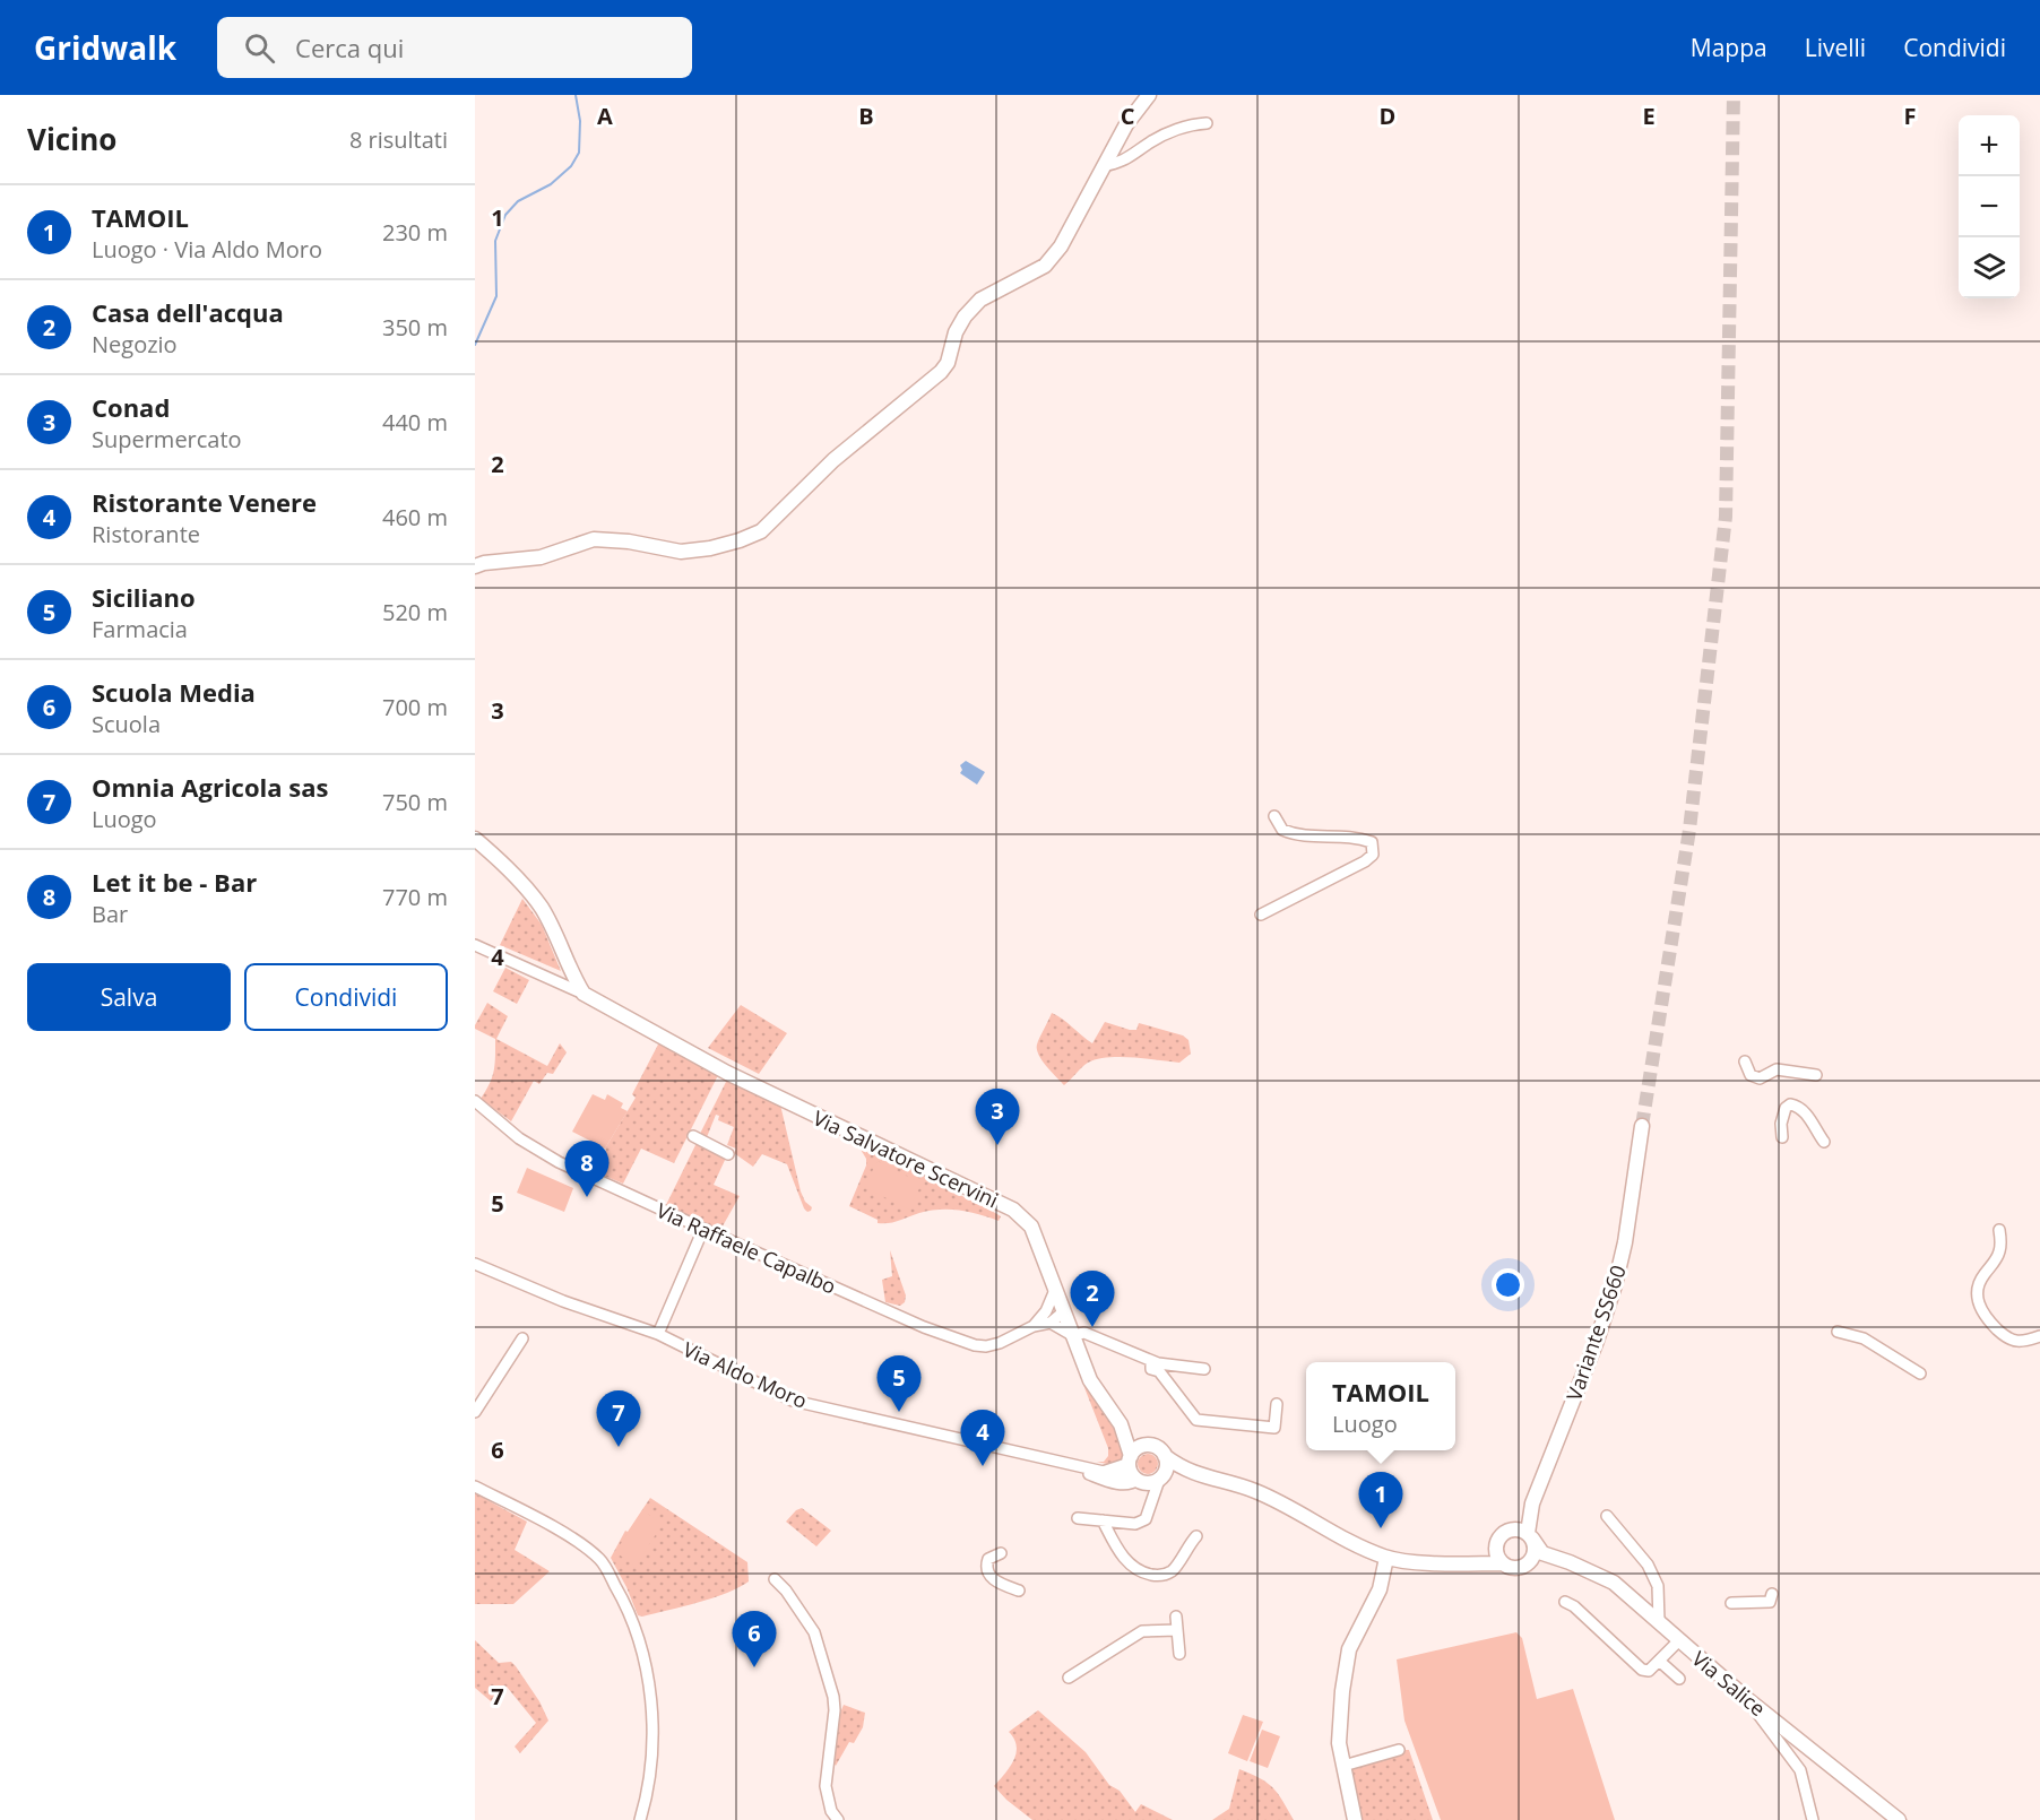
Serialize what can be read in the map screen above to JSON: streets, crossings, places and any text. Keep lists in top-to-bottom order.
{
  "streets": {
    "main road": ["Via Salvatore Scervini", "Variante SS660", "Via Salice"],
    "street": ["Via Raffaele Capalbo", "Via Aldo Moro"]
  },
  "page": {
    "header": "Gridwalk",
    "search": "Cerca qui",
    "nav": ["Mappa", "Livelli", "Condividi"],
    "heading": ["Vicino", "8 risultati"],
    "map_buttons": ["+", "−"],
    "list": [
      {
        "mark": "1",
        "name": "TAMOIL",
        "note": "Luogo · Via Aldo Moro",
        "value": "230 m"
      },
      {
        "mark": "2",
        "name": "Casa dell'acqua",
        "note": "Negozio",
        "value": "350 m"
      },
      {
        "mark": "3",
        "name": "Conad",
        "note": "Supermercato",
        "value": "440 m"
      },
      {
        "mark": "4",
        "name": "Ristorante Venere",
        "note": "Ristorante",
        "value": "460 m"
      },
      {
        "mark": "5",
        "name": "Siciliano",
        "note": "Farmacia",
        "value": "520 m"
      },
      {
        "mark": "6",
        "name": "Scuola Media",
        "note": "Scuola",
        "value": "700 m"
      },
      {
        "mark": "7",
        "name": "Omnia Agricola sas",
        "note": "Luogo",
        "value": "750 m"
      },
      {
        "mark": "8",
        "name": "Let it be - Bar",
        "note": "Bar",
        "value": "770 m"
      }
    ],
    "buttons": ["Salva", "Condividi"],
    "pins": [
      "3",
      "8",
      "2",
      "5",
      "7",
      "4",
      "1",
      "6"
    ],
    "popup": ["TAMOIL", "Luogo"]
  },
  "grid": {
    "columns": [
      "A",
      "B",
      "C",
      "D",
      "E",
      "F"
    ],
    "rows": [
      "1",
      "2",
      "3",
      "4",
      "5",
      "6",
      "7"
    ]
  }
}
